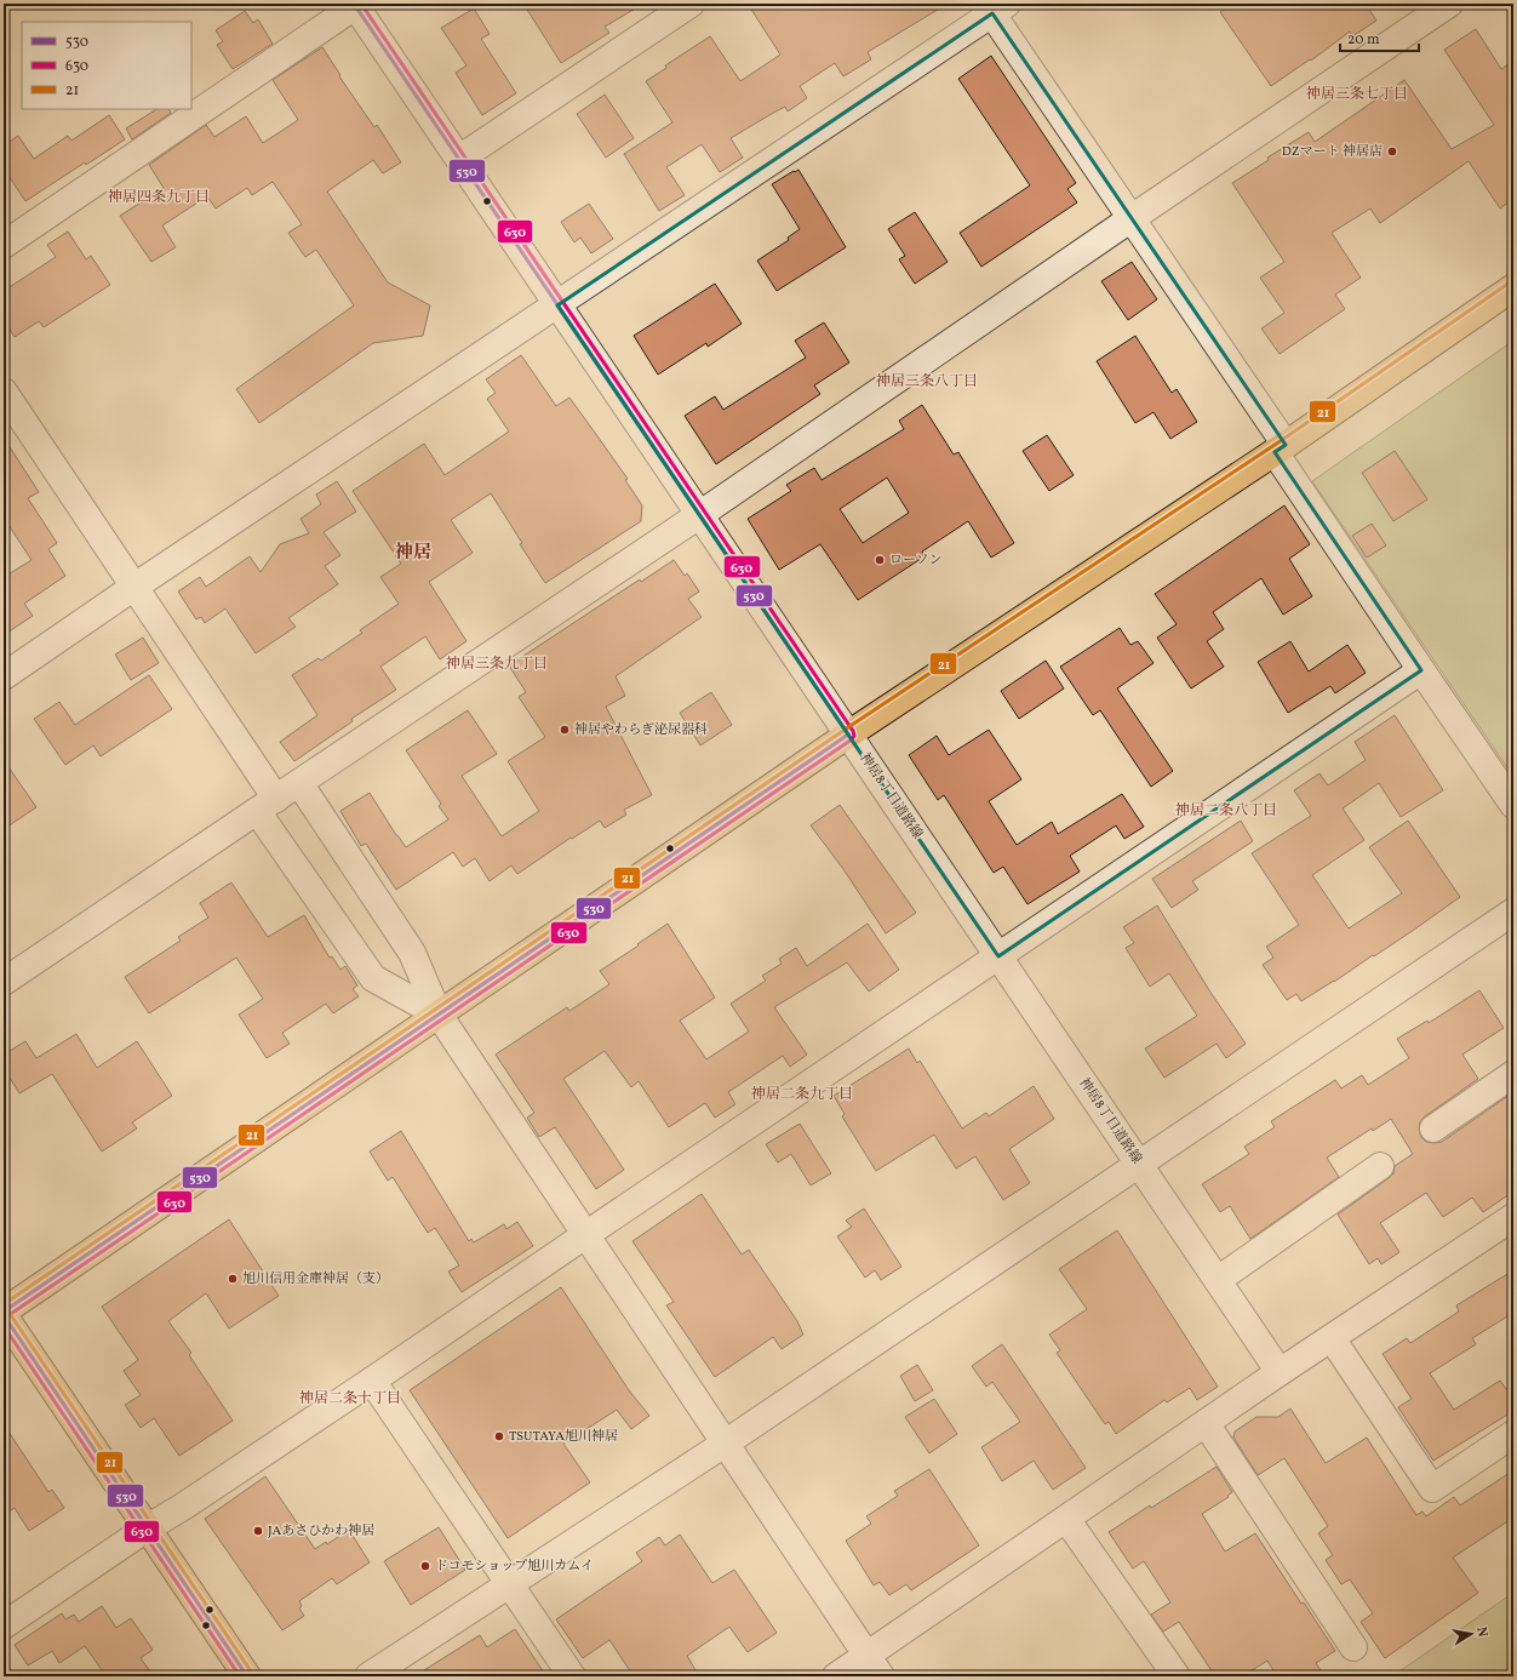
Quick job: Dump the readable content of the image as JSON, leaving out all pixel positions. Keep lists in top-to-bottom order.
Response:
{
  "streets": {
    "street": ["神居8丁目道路線"]
  },
  "districts": [
    "神居三条七丁目",
    "神居四条九丁目",
    "神居三条八丁目",
    "神居",
    "神居三条九丁目",
    "神居二条八丁目",
    "神居二条九丁目",
    "神居二条十丁目"
  ],
  "places": [
    "DZマート 神居店",
    "ローソン",
    "神居やわらぎ泌尿器科",
    "旭川信用金庫神居（支）",
    "TSUTAYA旭川神居",
    "JAあさひかわ神居",
    "ドコモショップ旭川カムイ"
  ],
  "lines": ["transit line 530", "transit line 630", "transit line 21"],
  "legend": ["530", "630", "21"],
  "scale_bar": "20 m",
  "north": "right"
}
